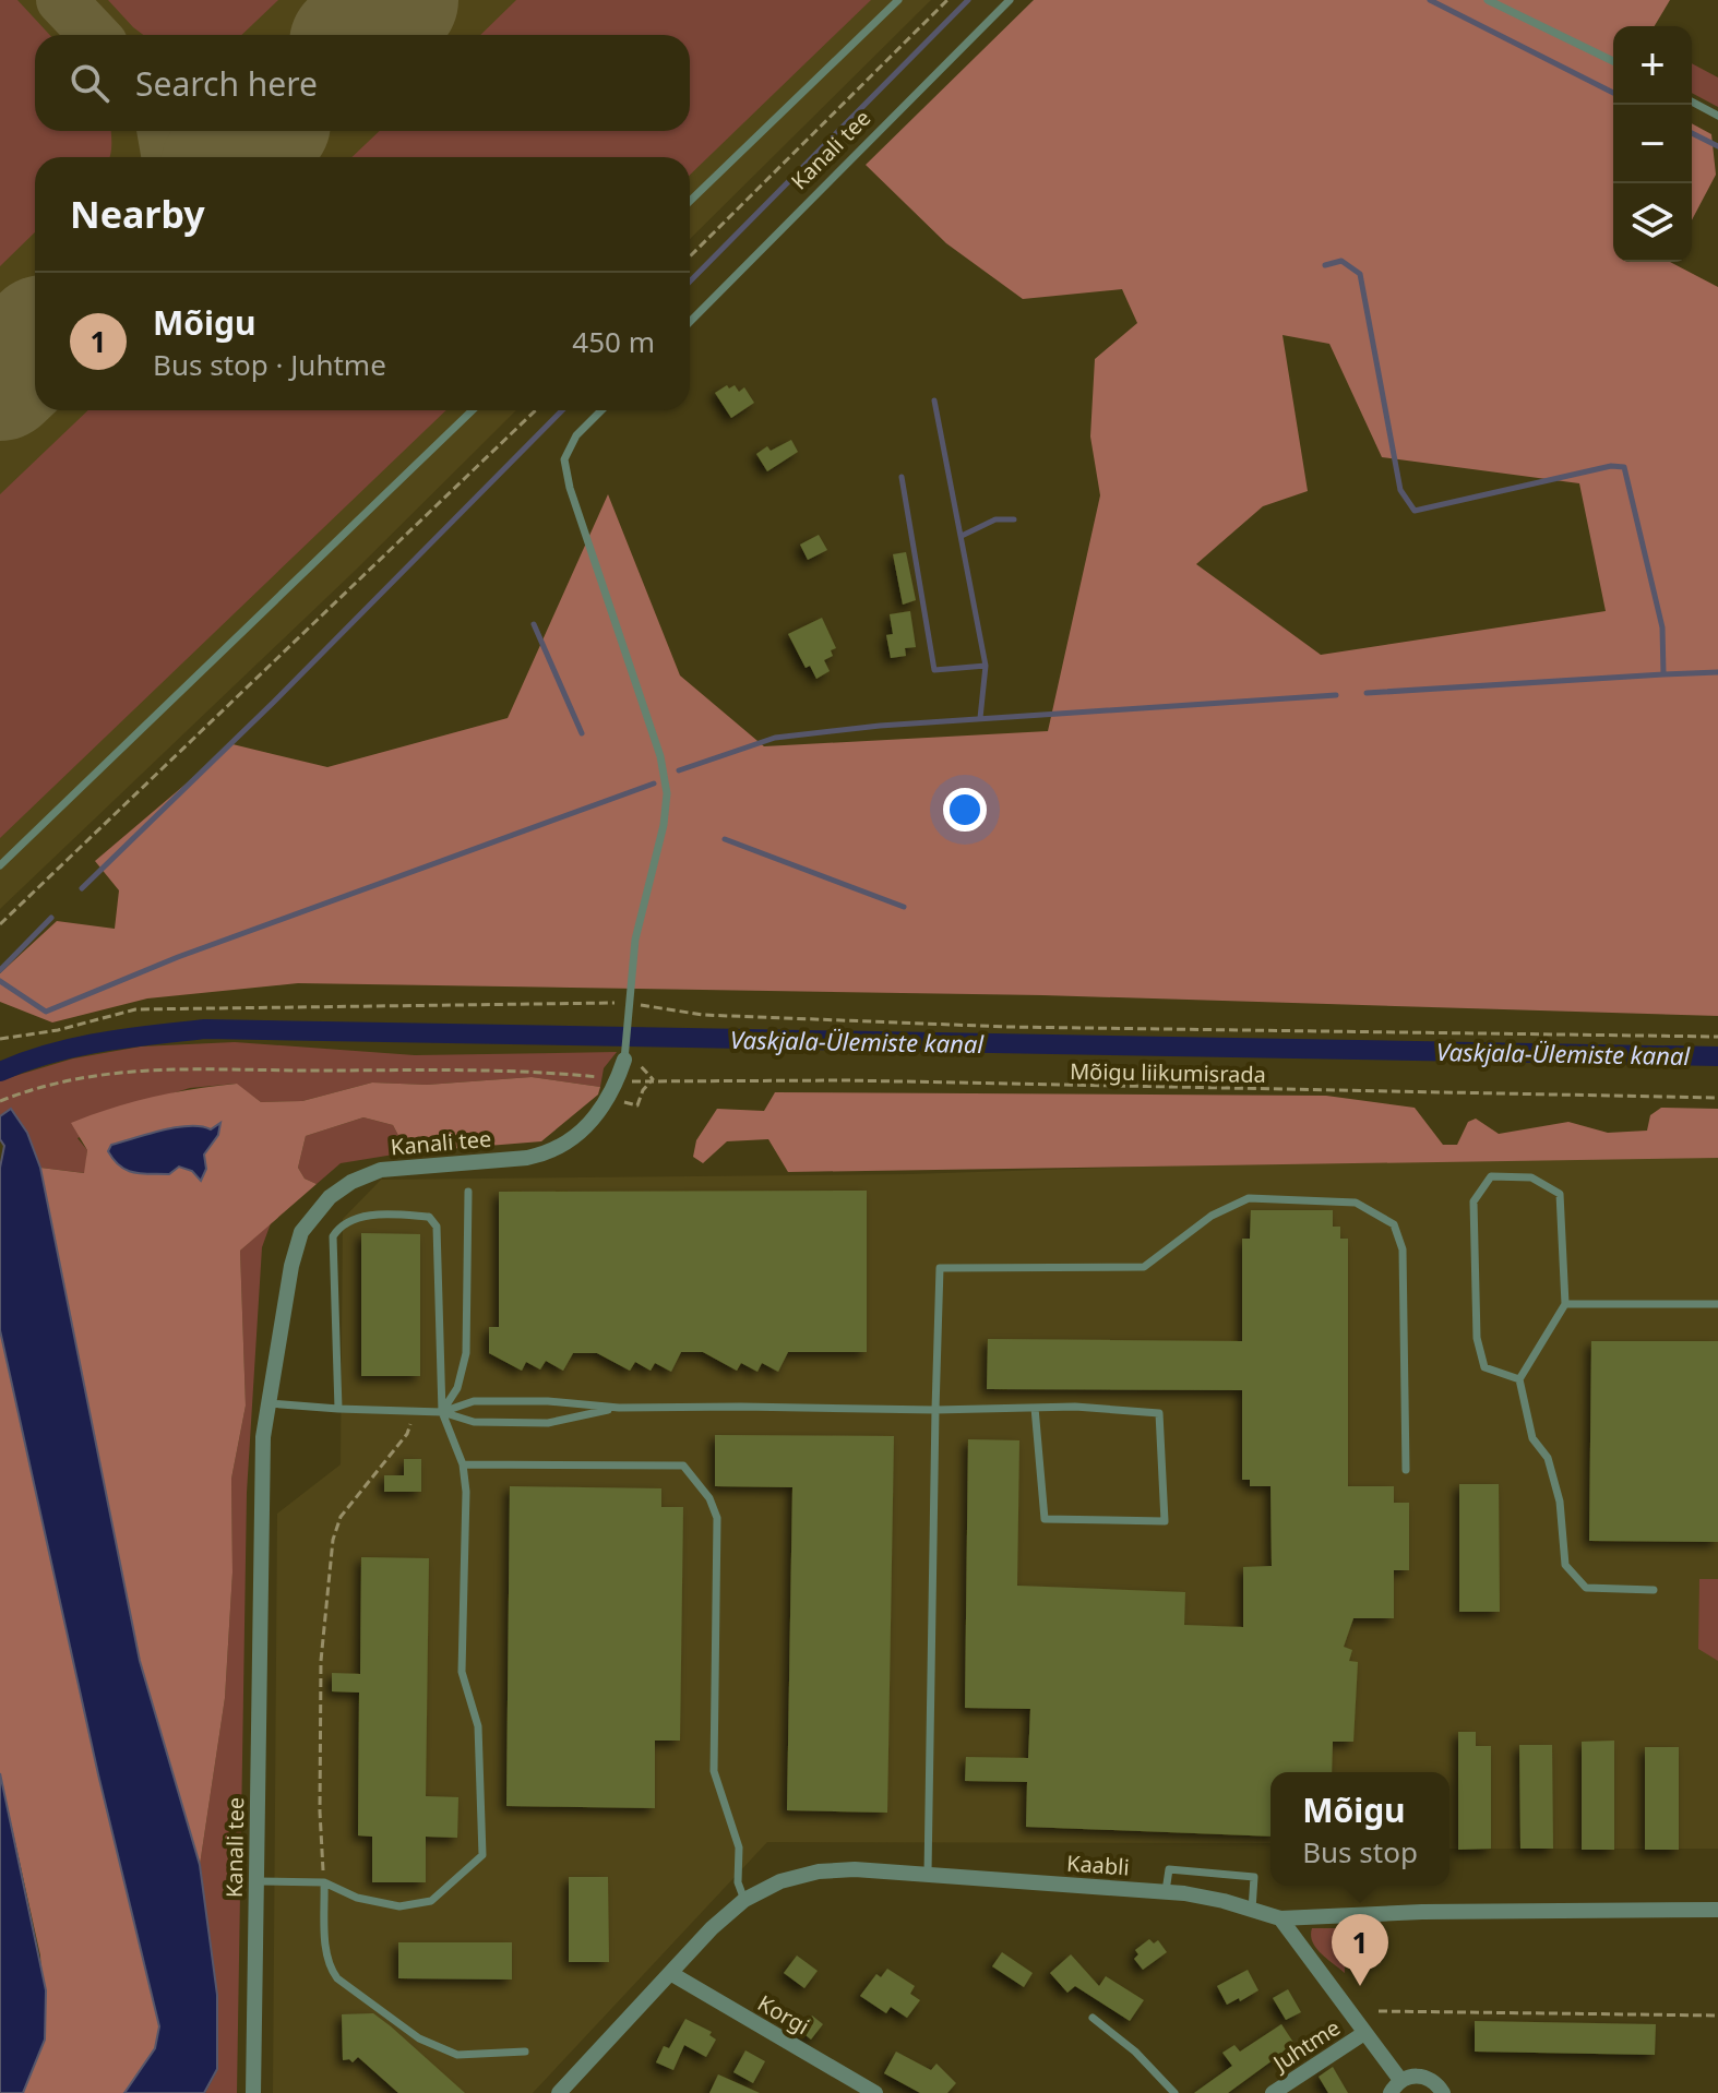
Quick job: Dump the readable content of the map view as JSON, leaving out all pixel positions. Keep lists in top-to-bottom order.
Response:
{
  "streets": {
    "street": [
      "Kanali tee",
      "Kaabli",
      "Korgi",
      "Juhtme"
    ],
    "path": ["Mõigu liikumisrada"]
  },
  "crossings": [
    ["Kanali tee", "Mõigu liikumisrada"],
    ["Kaabli", "Korgi"],
    ["Kaabli", "Juhtme"]
  ],
  "water": ["Vaskjala-Ülemiste kanal"],
  "page": {
    "map_buttons": ["+", "−"],
    "search": "Search here",
    "heading": "Nearby",
    "list": [
      {
        "mark": "1",
        "name": "Mõigu",
        "note": "Bus stop · Juhtme",
        "value": "450 m"
      }
    ],
    "popup": ["Mõigu", "Bus stop"],
    "pins": "1"
  }
}
